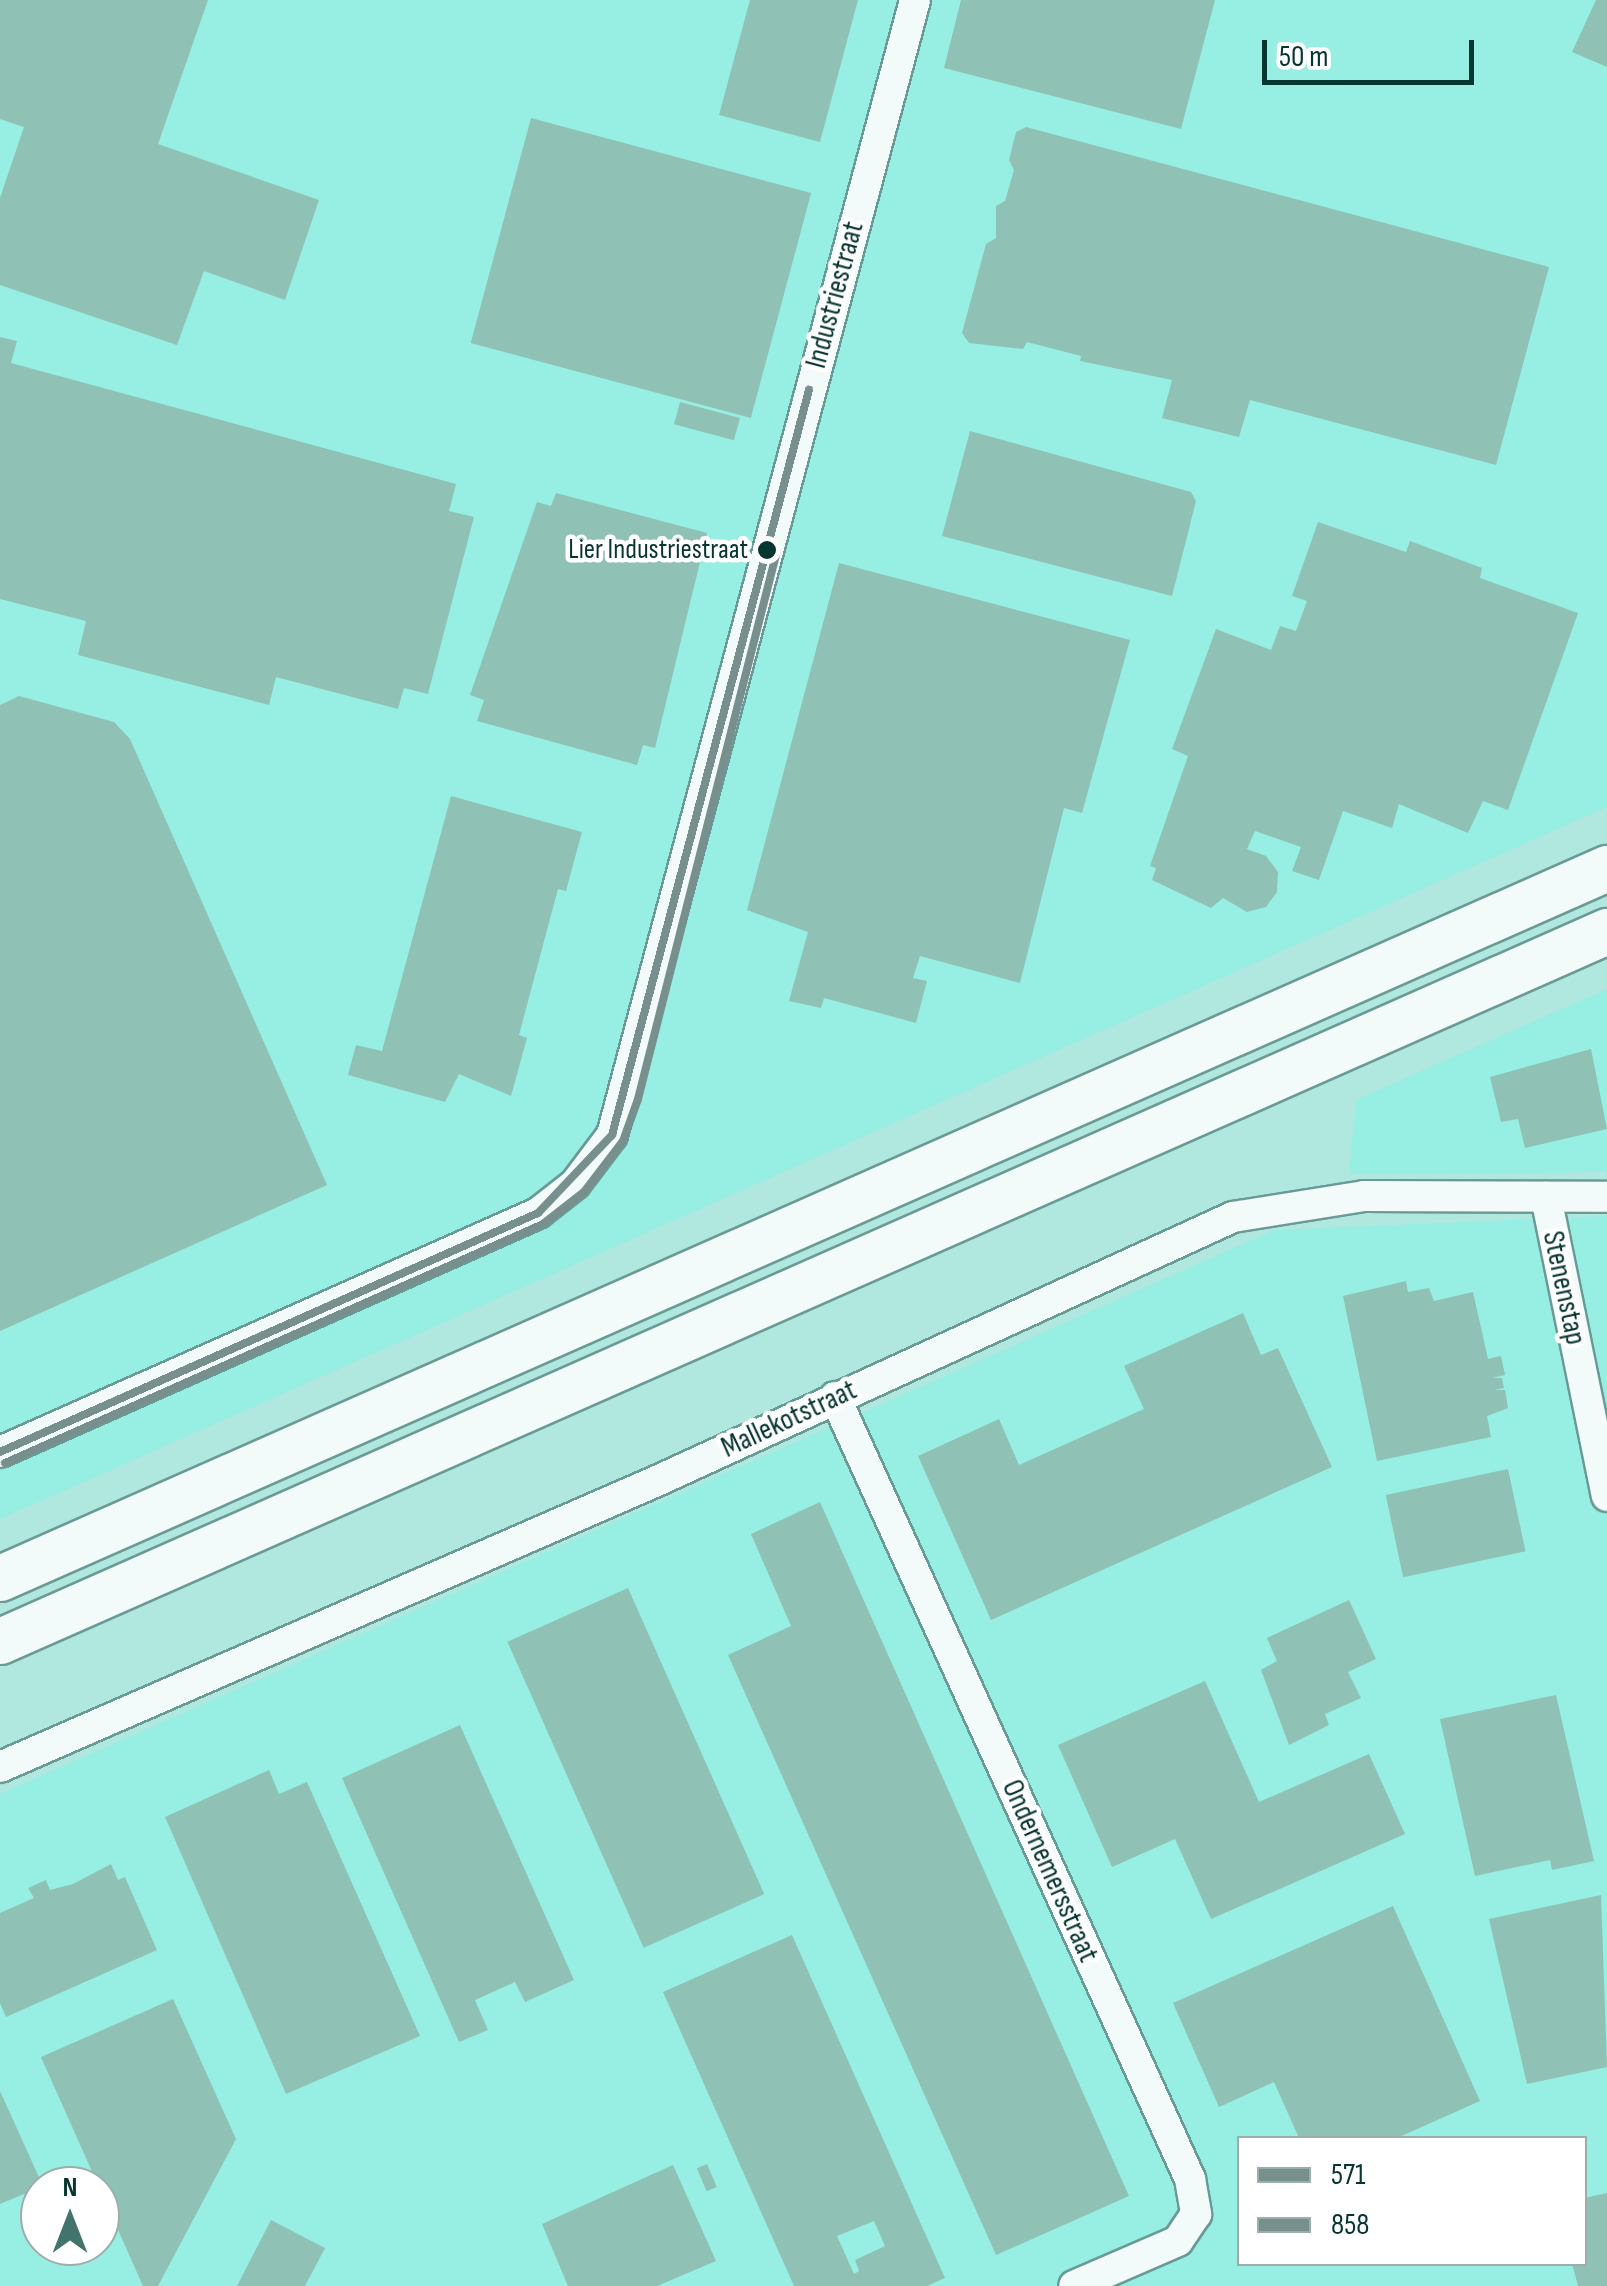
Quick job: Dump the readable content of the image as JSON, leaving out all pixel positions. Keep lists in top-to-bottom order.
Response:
{
  "streets": {
    "street": [
      "Industriestraat",
      "Stenenstap",
      "Mallekotstraat",
      "Ondernemersstraat"
    ]
  },
  "crossings": [
    ["Stenenstap", "Mallekotstraat"],
    ["Mallekotstraat", "Ondernemersstraat"]
  ],
  "places": ["Lier Industriestraat"],
  "lines": ["transit line 571", "transit line 858"],
  "legend": ["571", "858"],
  "scale_bar": "50 m",
  "north": "top"
}
